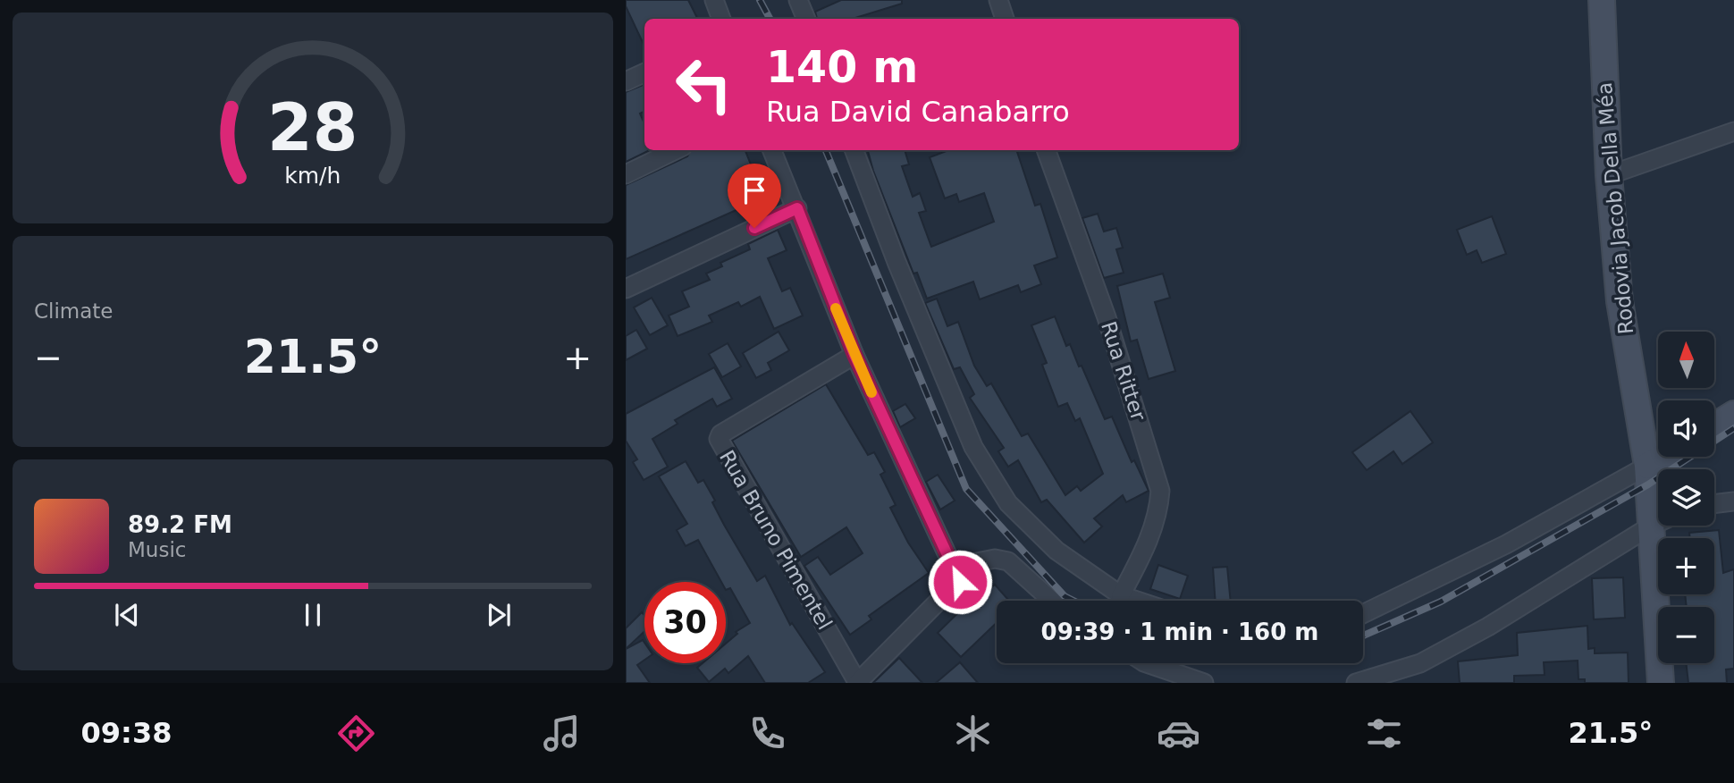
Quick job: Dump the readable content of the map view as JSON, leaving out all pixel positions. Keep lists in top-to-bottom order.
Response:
{
  "streets": {
    "street": ["Rodovia Jacob Della Méa", "Rua Ritter", "Rua Bruno Pimentel"]
  },
  "north": "top",
  "page": {
    "turn": ["140 m", "Rua David Canabarro"],
    "tile": "Climate",
    "heat": ["−", "21.5°", "+"],
    "map_buttons": ["+", "−"],
    "song": ["89.2 FM", "Music"],
    "limit": "30",
    "trip": "09:39 · 1 min · 160 m",
    "tabs": ["09:38", "21.5°"],
    "gauge": ["28", "km/h"]
  }
}
